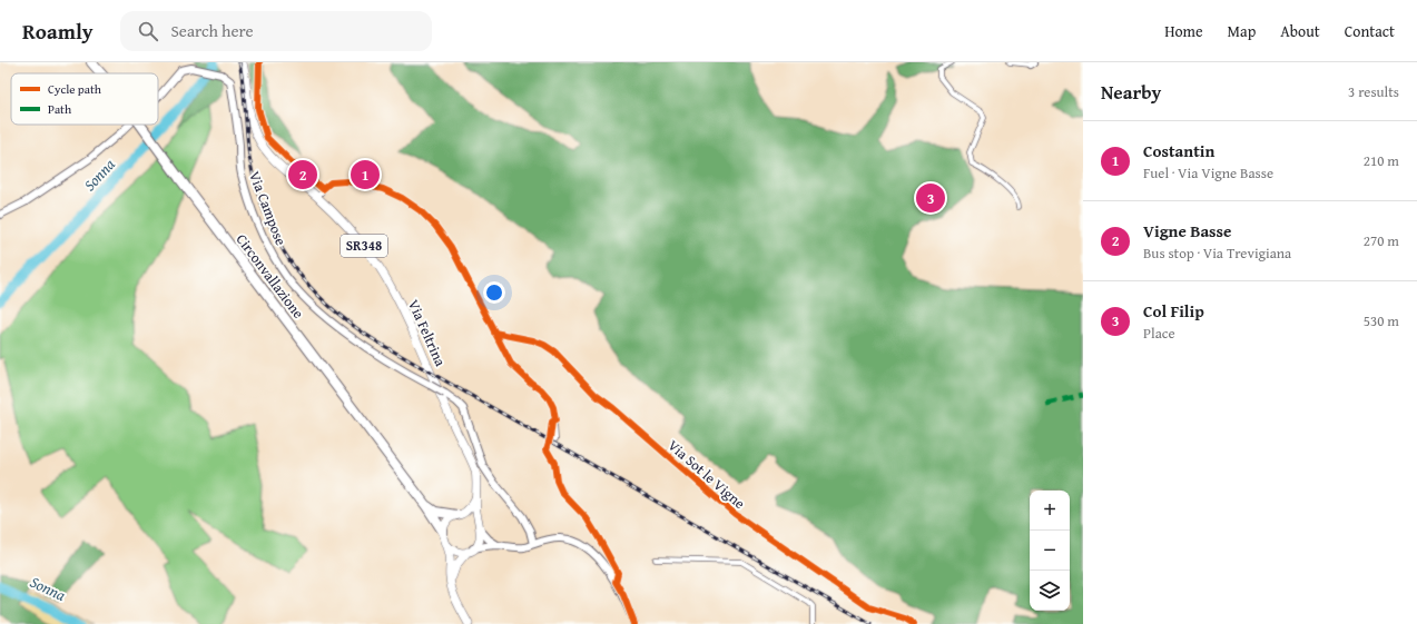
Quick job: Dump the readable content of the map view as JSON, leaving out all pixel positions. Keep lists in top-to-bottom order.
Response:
{
  "streets": {
    "highway": ["Circonvallazione"],
    "main road": ["SR348", "Via Feltrina"],
    "street": ["Via Campose", "Via Sot le Vigne"]
  },
  "crossings": [
    ["SR348", "Via Feltrina"],
    ["Circonvallazione", "Via Feltrina"]
  ],
  "water": ["Sonna"],
  "legend": ["Cycle path", "Path"],
  "page": {
    "header": "Roamly",
    "search": "Search here",
    "nav": [
      "Home",
      "Map",
      "About",
      "Contact"
    ],
    "heading": ["Nearby", "3 results"],
    "list": [
      {
        "mark": "1",
        "name": "Costantin",
        "note": "Fuel · Via Vigne Basse",
        "value": "210 m"
      },
      {
        "mark": "2",
        "name": "Vigne Basse",
        "note": "Bus stop · Via Trevigiana",
        "value": "270 m"
      },
      {
        "mark": "3",
        "name": "Col Filip",
        "note": "Place",
        "value": "530 m"
      }
    ],
    "pins": ["1", "2", "3"],
    "map_buttons": ["+", "−"]
  }
}
